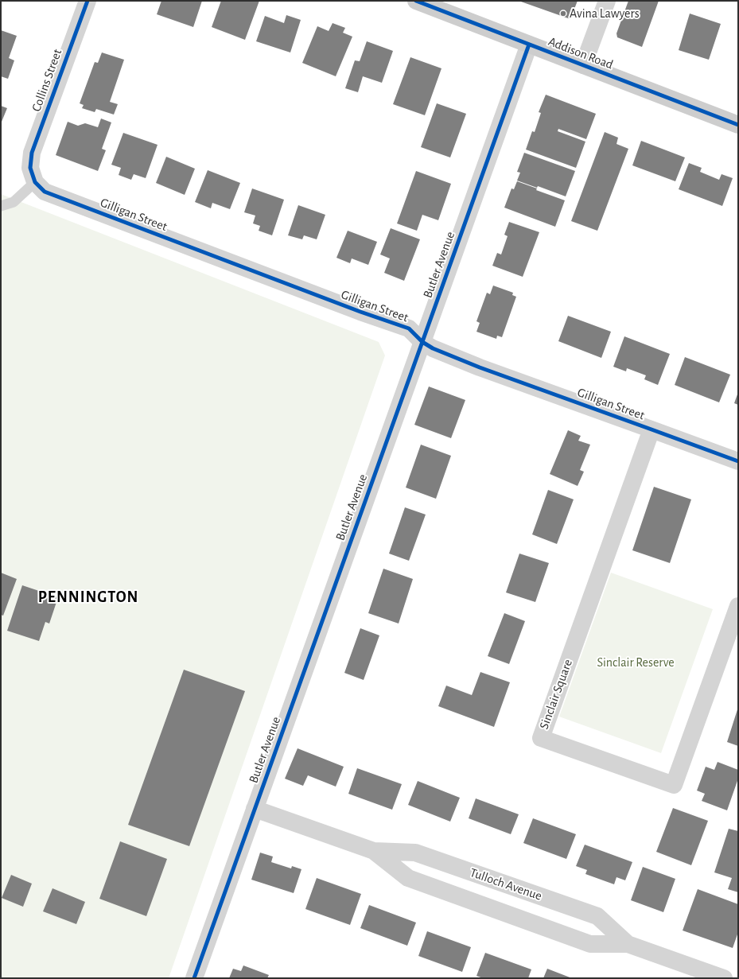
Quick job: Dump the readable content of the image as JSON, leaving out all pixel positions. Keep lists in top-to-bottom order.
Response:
{
  "streets": {
    "main road": ["Addison Road"],
    "street": [
      "Collins Street",
      "Gilligan Street",
      "Butler Avenue",
      "Sinclair Square",
      "Tulloch Avenue"
    ]
  },
  "crossings": [
    ["Addison Road", "Butler Avenue"],
    ["Collins Street", "Gilligan Street"],
    ["Gilligan Street", "Butler Avenue"],
    ["Gilligan Street", "Sinclair Square"],
    ["Butler Avenue", "Tulloch Avenue"]
  ],
  "districts": ["PENNINGTON"],
  "parks": ["Sinclair Reserve"],
  "places": ["Avina Lawyers"]
}
